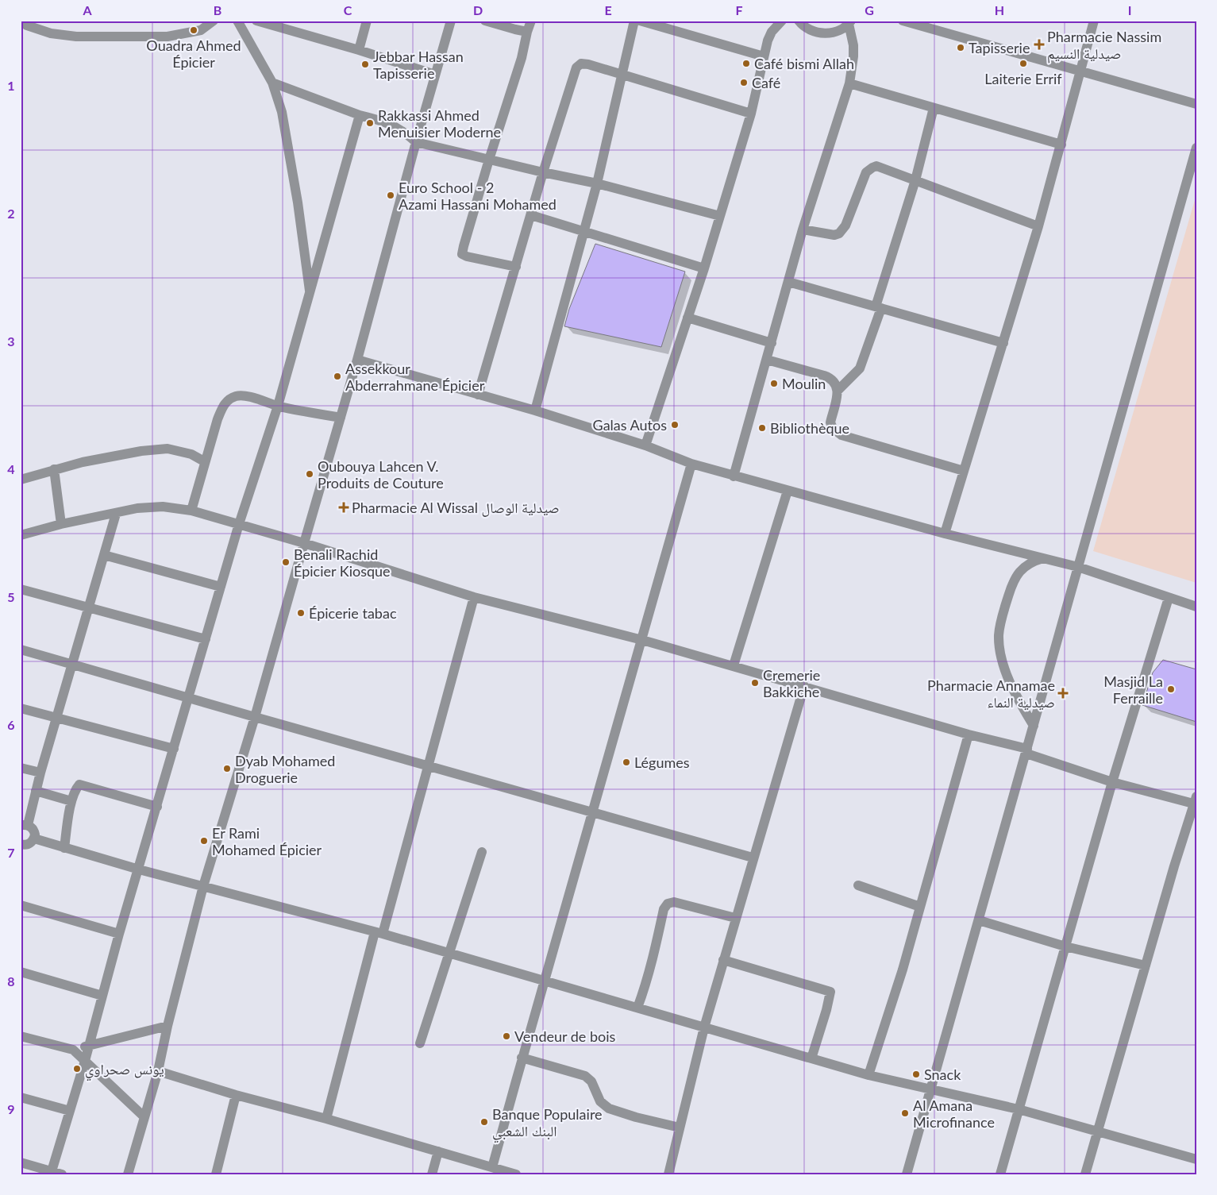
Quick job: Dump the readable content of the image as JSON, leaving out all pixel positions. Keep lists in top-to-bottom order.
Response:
{
  "places": {
    "other": [
      "Ouadra Ahmed Épicier",
      "Tapisserie",
      "Café bismi Allah",
      "Laiterie Errif",
      "Jebbar Hassan Tapisserie",
      "Café",
      "Rakkassi Ahmed Menuisier Moderne",
      "Euro School - 2 Azami Hassani Mohamed",
      "Assekkour Abderrahmane Épicier",
      "Moulin",
      "Galas Autos",
      "Bibliothèque",
      "Oubouya Lahcen V. Produits de Couture",
      "Benali Rachid Épicier Kiosque",
      "Épicerie tabac",
      "Cremerie Bakkiche",
      "Masjid La Ferraille",
      "Légumes",
      "Dyab Mohamed Droguerie",
      "Er Rami Mohamed Épicier",
      "Vendeur de bois",
      "يونس صحراوي",
      "Snack",
      "Al Amana Microfinance",
      "Banque Populaire البنك الشعبي"
    ],
    "health": ["Pharmacie Nassim صيدلية النسيم", "Pharmacie Al Wissal صيدلية الوصال", "Pharmacie Annamae صيدلية النماء"]
  },
  "grid": {
    "columns": [
      "A",
      "B",
      "C",
      "D",
      "E",
      "F",
      "G",
      "H",
      "I"
    ],
    "rows": [
      "1",
      "2",
      "3",
      "4",
      "5",
      "6",
      "7",
      "8",
      "9"
    ]
  }
}
